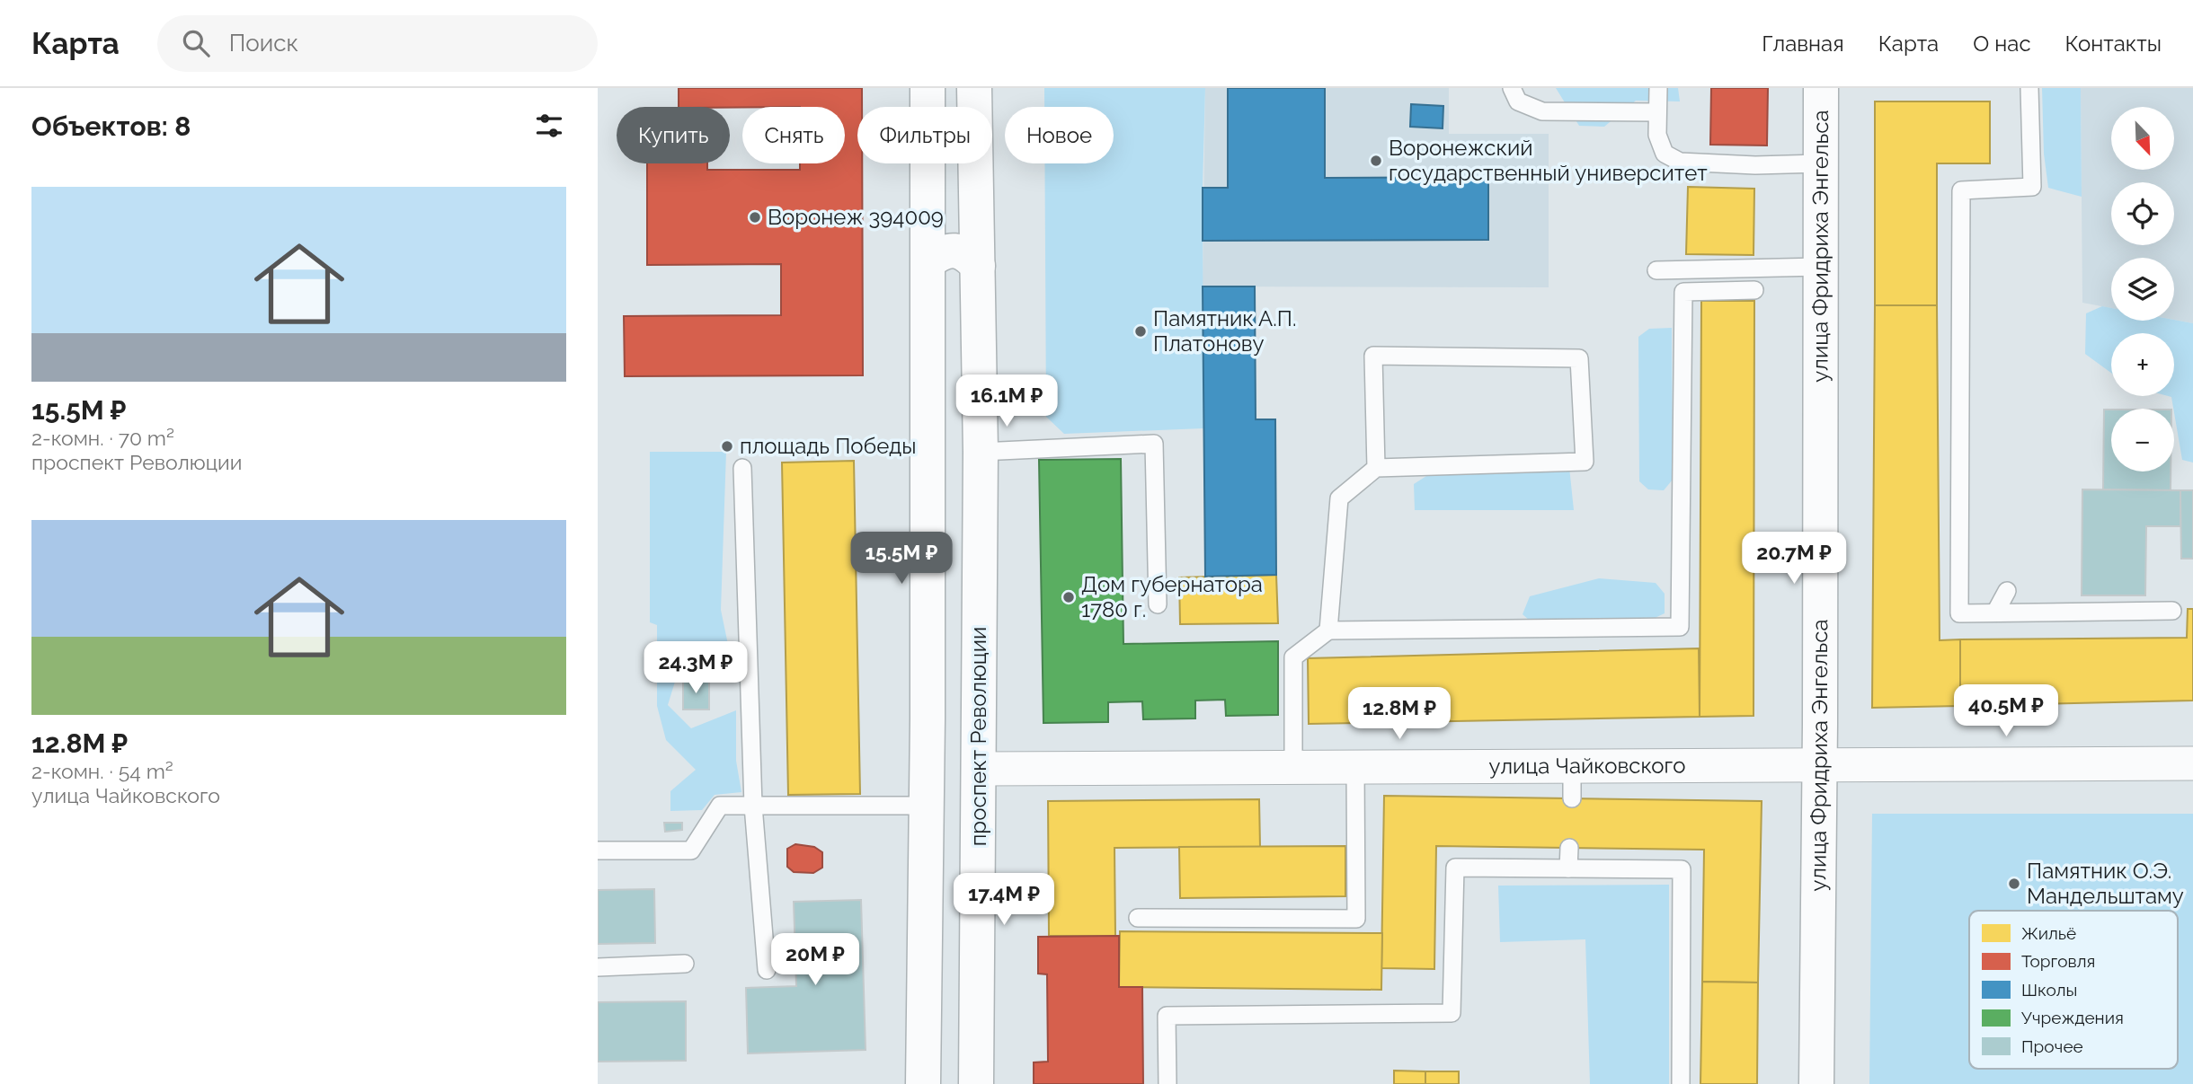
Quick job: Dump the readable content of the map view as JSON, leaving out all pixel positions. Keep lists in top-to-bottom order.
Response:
{
  "streets": {
    "main road": ["улица Фридриха Энгельса", "проспект Революции"],
    "street": ["улица Чайковского"]
  },
  "crossings": [
    ["улица Фридриха Энгельса", "улица Чайковского"],
    ["проспект Революции", "улица Чайковского"]
  ],
  "places": [
    "Воронежский государственный университет",
    "Воронеж 394009",
    "Памятник А.П. Платонову",
    "площадь Победы",
    "Дом губернатора 1780 г.",
    "Памятник О.Э. Мандельштаму"
  ],
  "legend": [
    "Жильё",
    "Торговля",
    "Школы",
    "Учреждения",
    "Прочее"
  ],
  "north": "bottom right",
  "page": {
    "header": "Карта",
    "search": "Поиск",
    "nav": [
      "Главная",
      "Карта",
      "О нас",
      "Контакты"
    ],
    "heading": "Объектов: 8",
    "map_buttons": ["+", "−"],
    "chip": [
      "Купить",
      "Снять",
      "Фильтры",
      "Новое"
    ],
    "list": [
      {
        "name": "15.5M ₽",
        "note": "2-комн. · 70 m² · проспект Революции"
      },
      {
        "name": "12.8M ₽",
        "note": "2-комн. · 54 m² · улица Чайковского"
      }
    ],
    "price": [
      "16.1M ₽",
      "15.5M ₽",
      "20.7M ₽",
      "24.3M ₽",
      "40.5M ₽",
      "12.8M ₽",
      "17.4M ₽",
      "20M ₽"
    ]
  }
}
